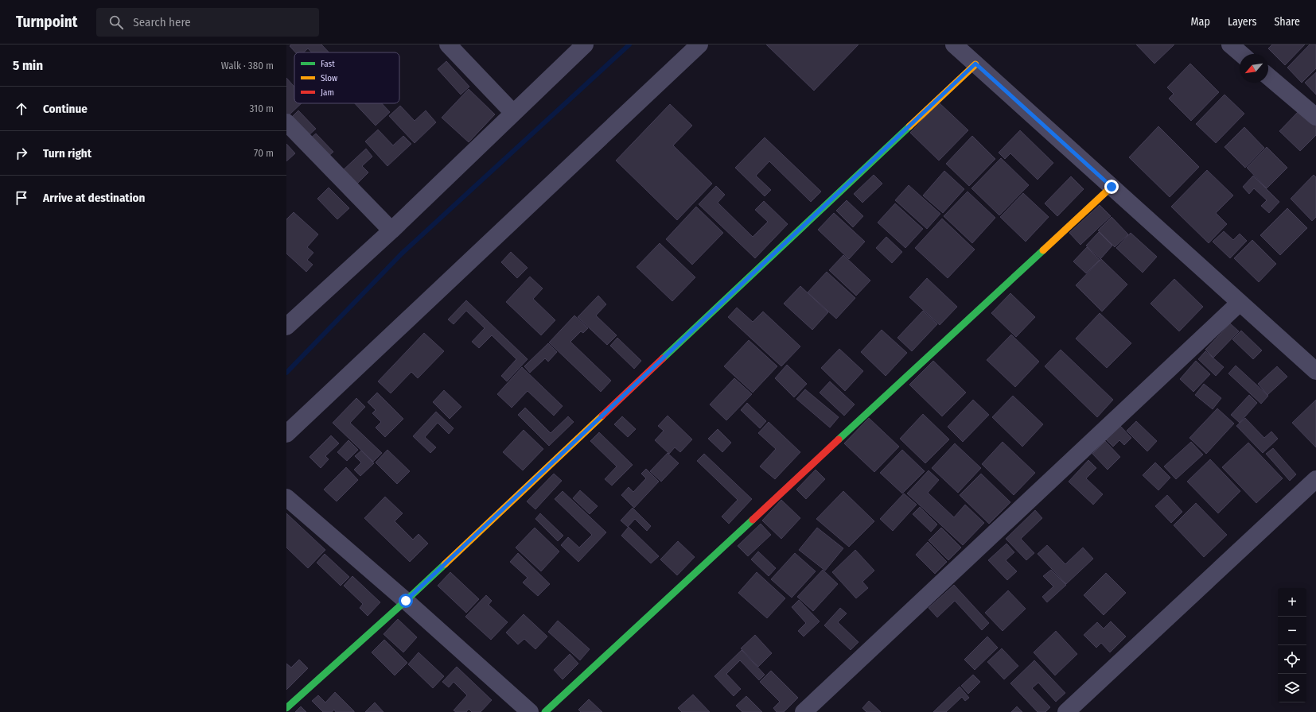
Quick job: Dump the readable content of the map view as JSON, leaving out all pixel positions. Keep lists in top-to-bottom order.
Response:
{
  "legend": ["Fast", "Slow", "Jam"],
  "north": "bottom left",
  "page": {
    "header": "Turnpoint",
    "search": "Search here",
    "nav": ["Map", "Layers", "Share"],
    "heading": ["5 min", "Walk · 380 m"],
    "list": [
      ["Continue", "310 m"],
      ["Turn right", "70 m"],
      "Arrive at destination"
    ],
    "map_buttons": ["+", "−"]
  }
}
